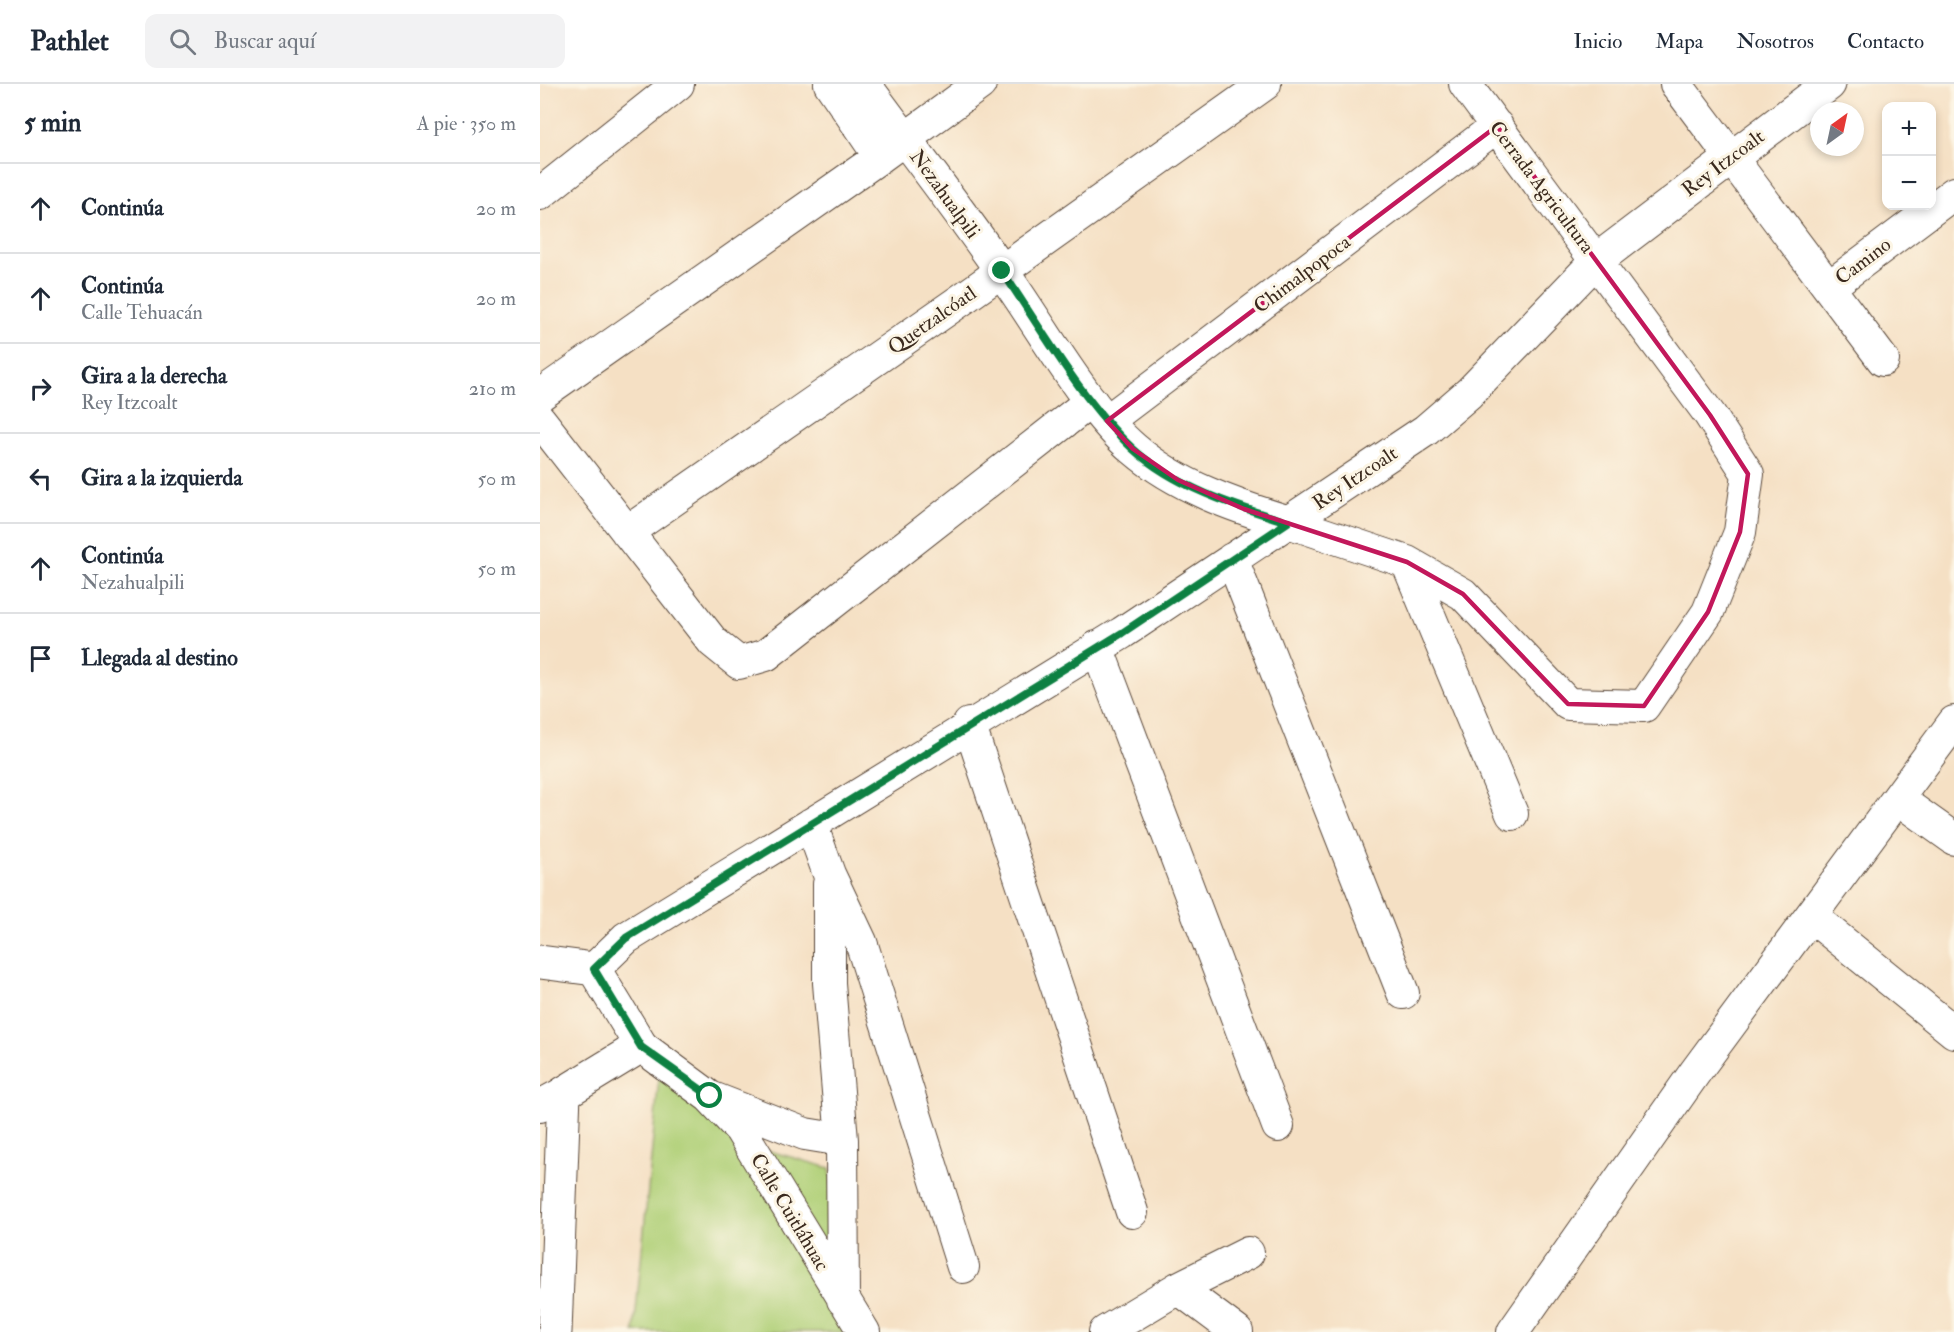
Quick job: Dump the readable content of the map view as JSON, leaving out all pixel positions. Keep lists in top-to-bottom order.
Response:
{
  "streets": {
    "street": [
      "Rey Itzcoalt",
      "Cerrada Agricultura",
      "Nezahualpili",
      "Camino",
      "Chimalpopoca",
      "Quetzalcóatl",
      "Calle Cuitláhuac"
    ]
  },
  "crossings": [
    ["Rey Itzcoalt", "Cerrada Agricultura"],
    ["Rey Itzcoalt", "Nezahualpili"],
    ["Cerrada Agricultura", "Chimalpopoca"],
    ["Nezahualpili", "Chimalpopoca"],
    ["Nezahualpili", "Quetzalcóatl"],
    ["Chimalpopoca", "Quetzalcóatl"]
  ],
  "north": "top right",
  "page": {
    "header": "Pathlet",
    "search": "Buscar aquí",
    "nav": [
      "Inicio",
      "Mapa",
      "Nosotros",
      "Contacto"
    ],
    "heading": ["5 min", "A pie · 350 m"],
    "map_buttons": ["+", "−"],
    "list": [
      ["Continúa", "20 m"],
      ["Continúa", "Calle Tehuacán", "20 m"],
      ["Gira a la derecha", "Rey Itzcoalt", "210 m"],
      ["Gira a la izquierda", "50 m"],
      ["Continúa", "Nezahualpili", "50 m"],
      "Llegada al destino"
    ]
  }
}
